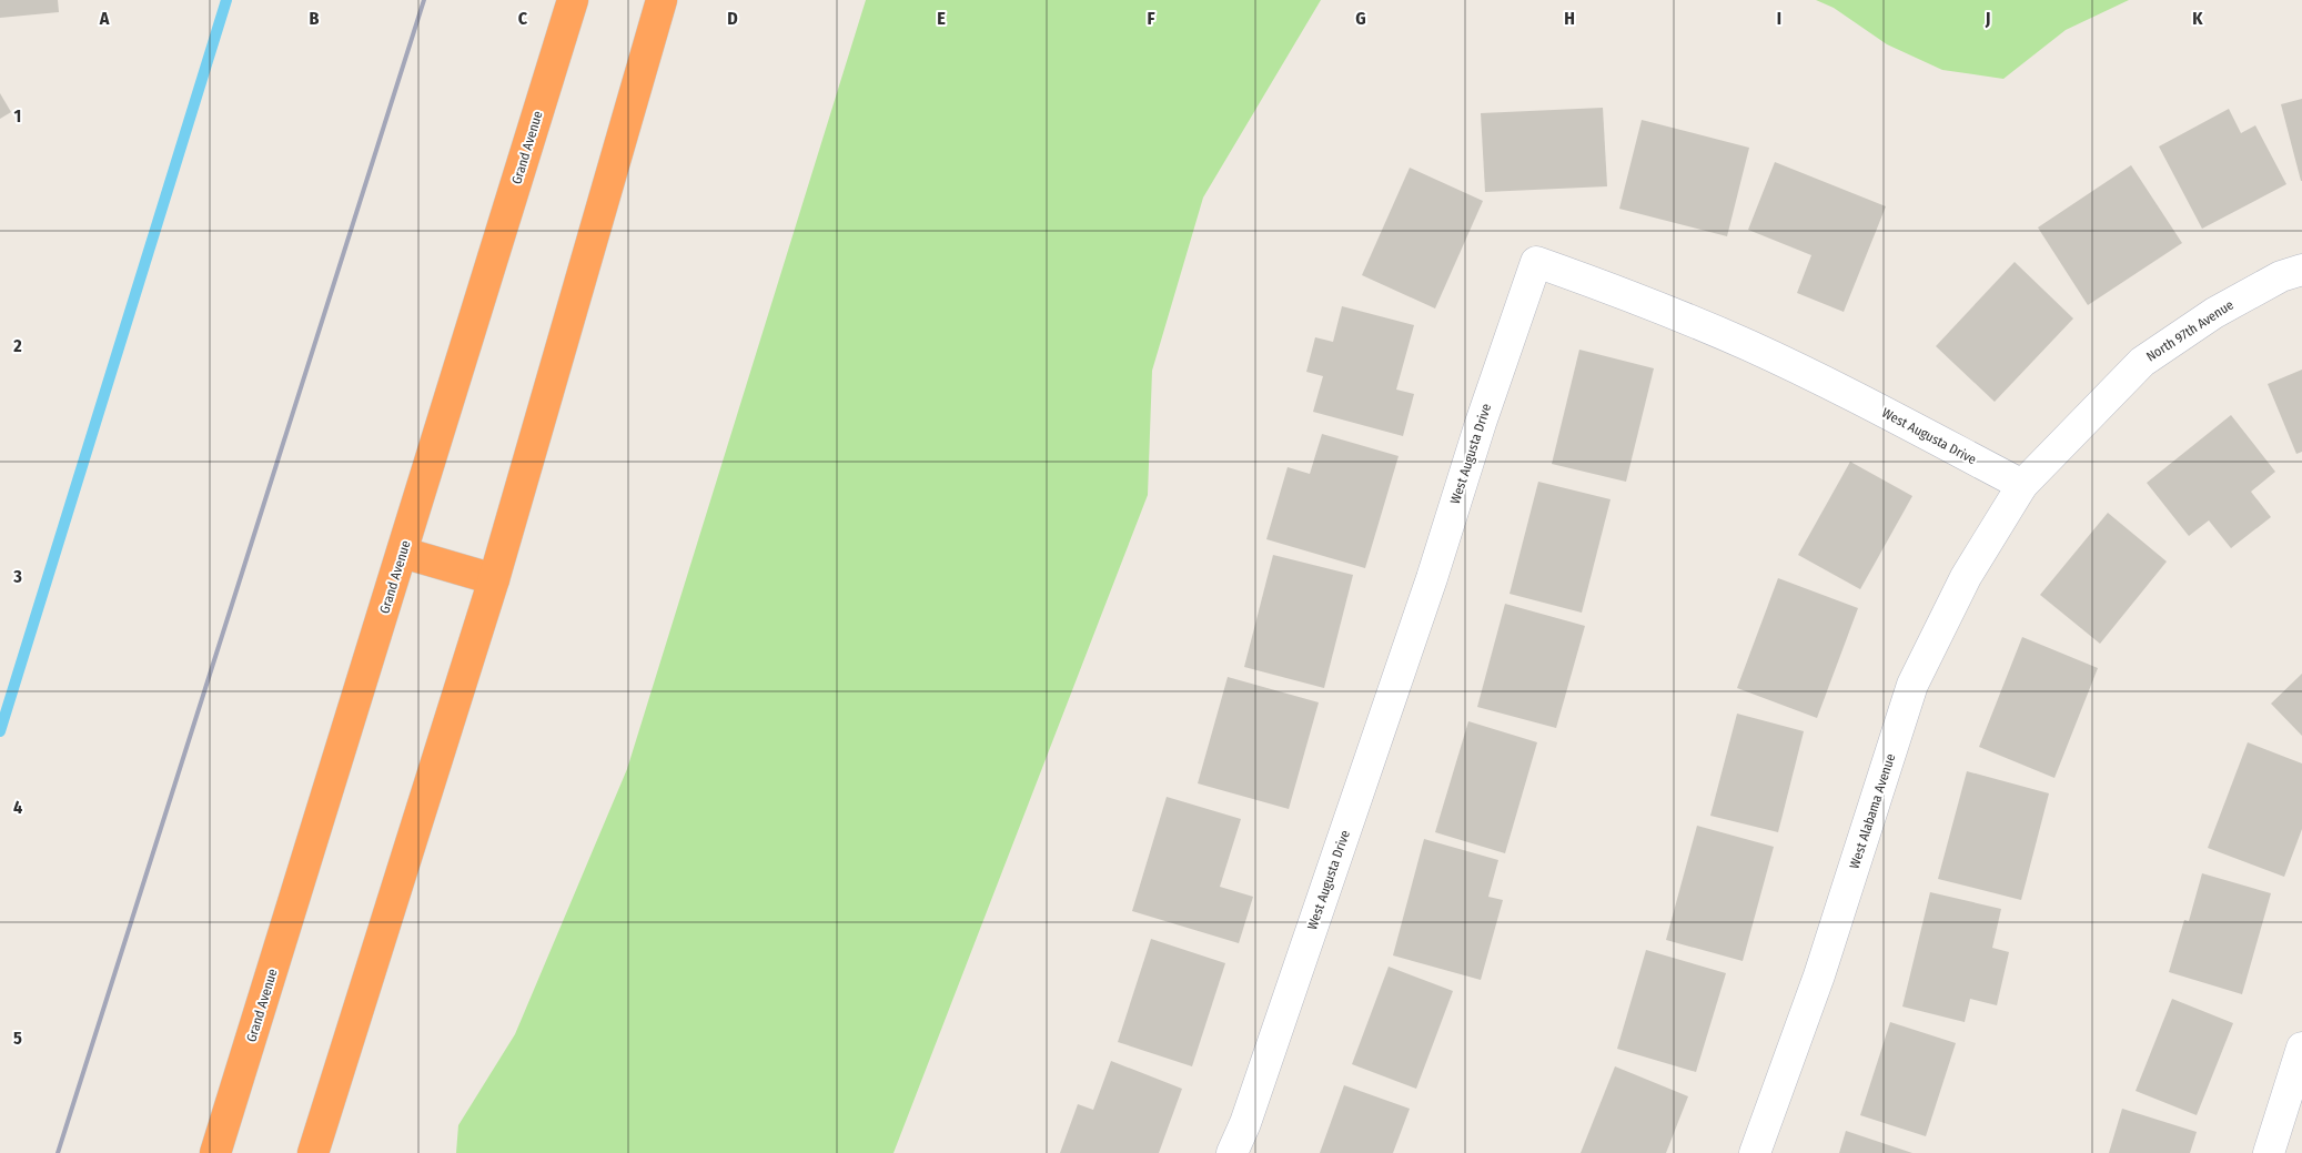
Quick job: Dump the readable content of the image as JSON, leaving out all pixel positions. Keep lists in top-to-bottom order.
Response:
{
  "streets": {
    "highway": ["Grand Avenue"],
    "street": ["North 97th Avenue", "West Augusta Drive", "West Alabama Avenue"]
  },
  "crossings": [
    ["North 97th Avenue", "West Augusta Drive"],
    ["North 97th Avenue", "West Alabama Avenue"],
    ["West Augusta Drive", "West Alabama Avenue"]
  ],
  "grid": {
    "columns": [
      "A",
      "B",
      "C",
      "D",
      "E",
      "F",
      "G",
      "H",
      "I",
      "J",
      "K"
    ],
    "rows": [
      "1",
      "2",
      "3",
      "4",
      "5"
    ]
  }
}
